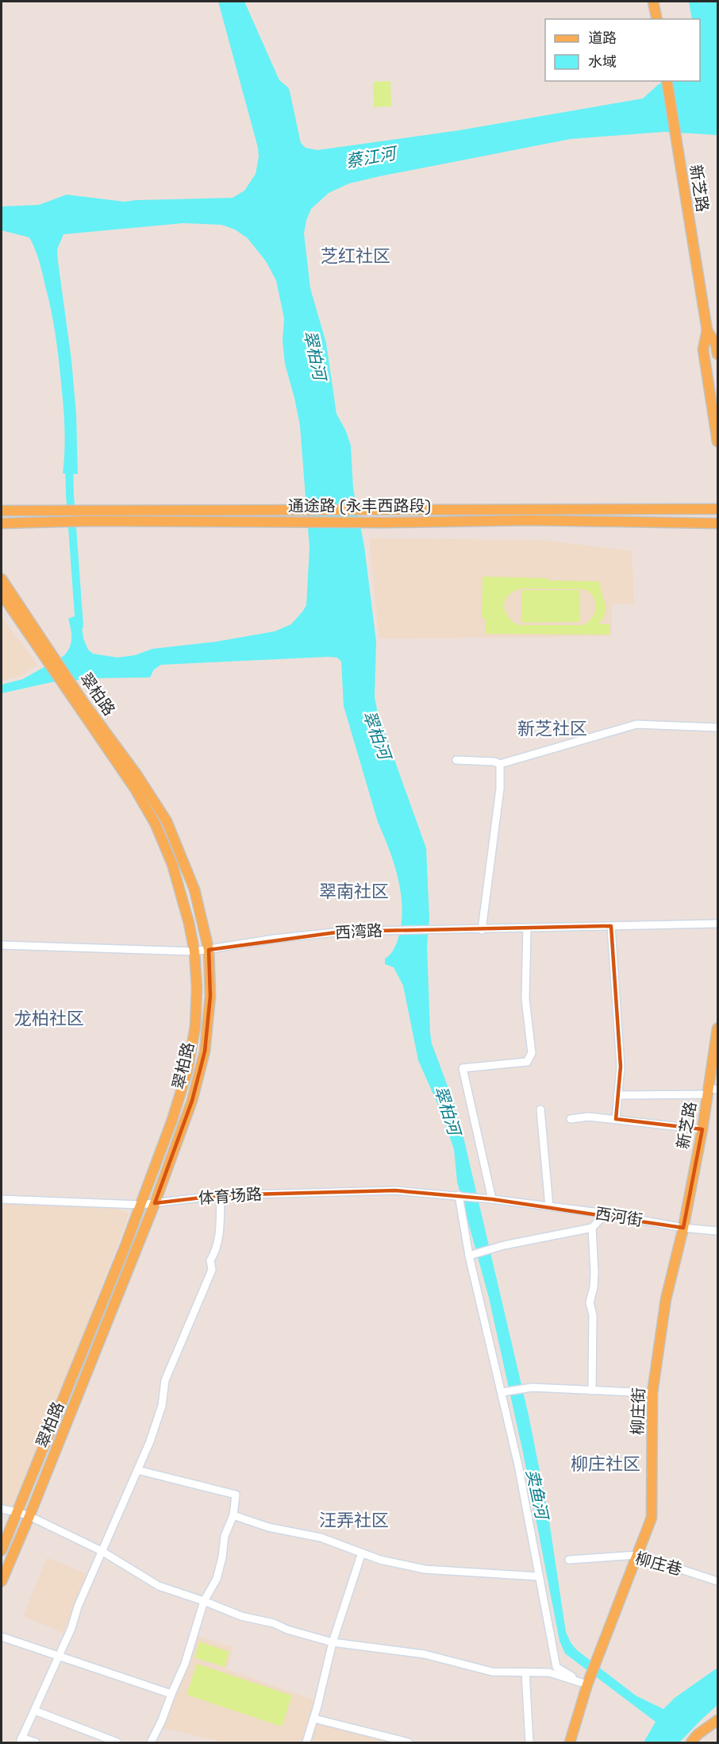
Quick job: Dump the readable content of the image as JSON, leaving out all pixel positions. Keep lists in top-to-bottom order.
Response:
{
  "streets": {
    "main road": [
      "新芝路",
      "通途路 (永丰西路段)",
      "翠柏路",
      "柳庄街"
    ],
    "street": [
      "西湾路",
      "体育场路",
      "西河街",
      "柳庄巷"
    ]
  },
  "crossings": [
    ["新芝路", "西河街"],
    ["新芝路", "柳庄街"],
    ["翠柏路", "西湾路"],
    ["翠柏路", "体育场路"],
    ["体育场路", "西河街"],
    ["西河街", "柳庄街"],
    ["柳庄街", "柳庄巷"]
  ],
  "districts": [
    "芝红社区",
    "新芝社区",
    "翠南社区",
    "龙柏社区",
    "柳庄社区",
    "汪弄社区"
  ],
  "water": ["蔡江河", "翠柏河", "卖鱼河"],
  "legend": ["道路", "水域"]
}
